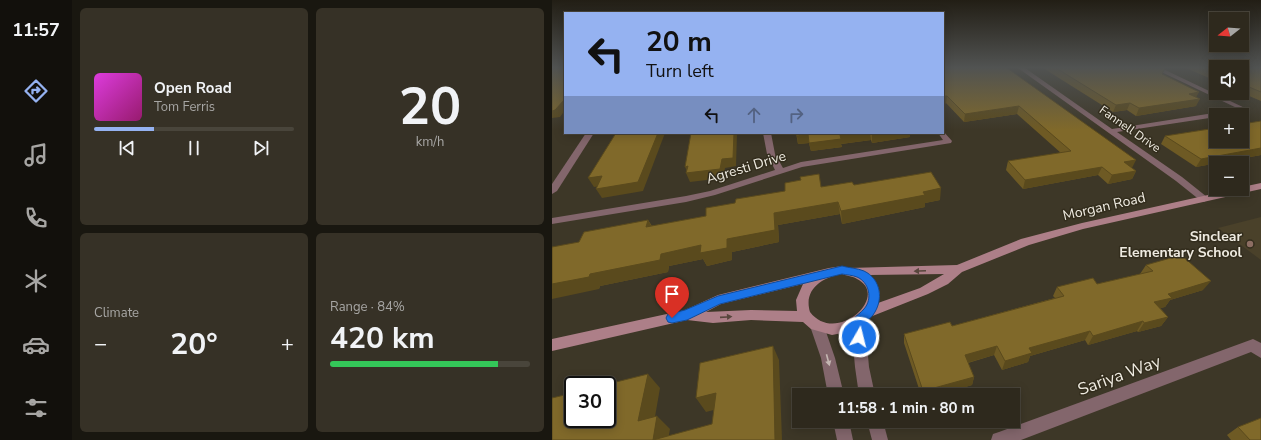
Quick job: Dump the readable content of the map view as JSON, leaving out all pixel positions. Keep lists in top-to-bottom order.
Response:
{
  "streets": {
    "street": [
      "Fannell Drive",
      "Agresti Drive",
      "Morgan Road",
      "Sariya Way"
    ]
  },
  "crossings": [
    ["Fannell Drive", "Morgan Road"]
  ],
  "places": ["Sinclear Elementary School"],
  "north": "left",
  "page": {
    "tabs": "11:57",
    "tile": [
      ["20", "km/h"],
      "Climate",
      ["Range · 84%", "420 km"]
    ],
    "map_buttons": ["+", "−"],
    "turn": ["20 m", "Turn left"],
    "song": ["Open Road", "Tom Ferris"],
    "heat": ["−", "20°", "+"],
    "limit": "30",
    "trip": "11:58 · 1 min · 80 m"
  }
}
